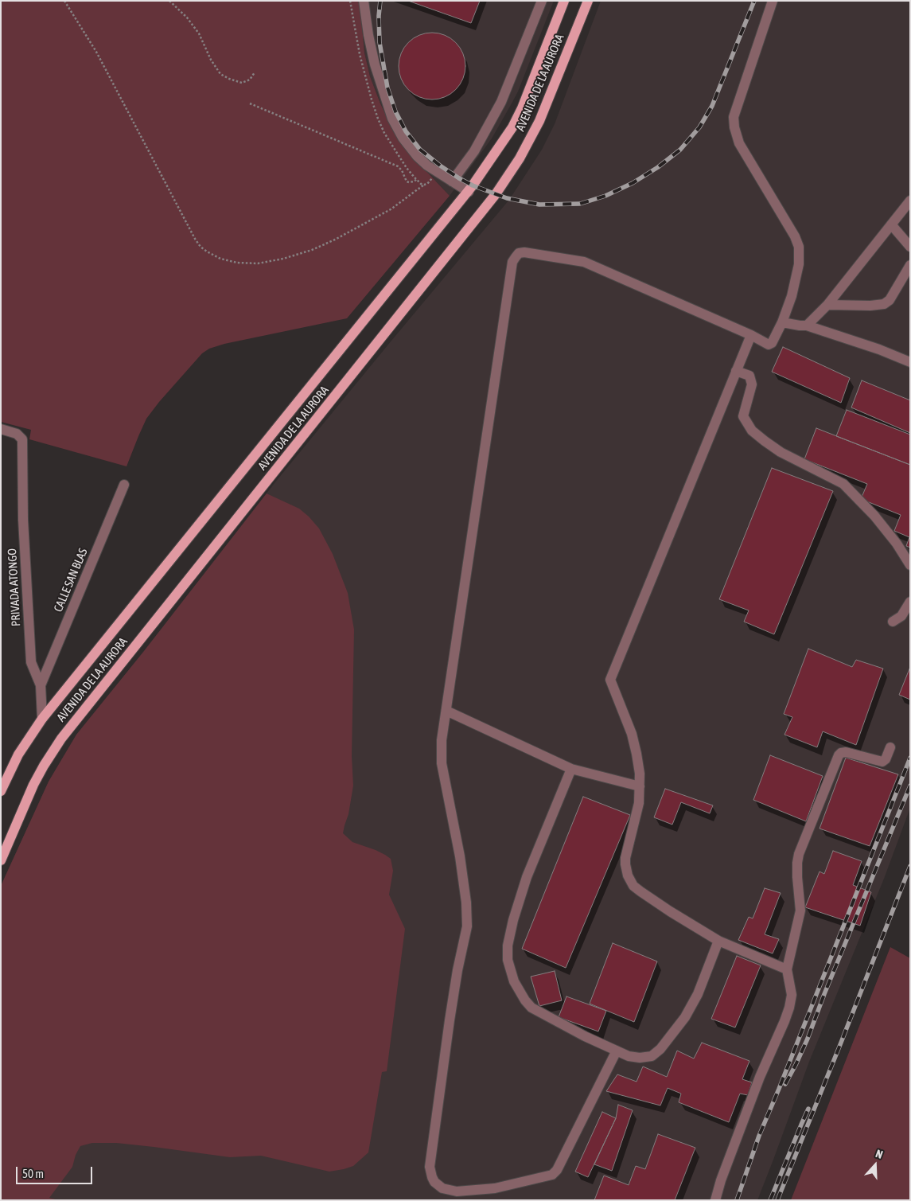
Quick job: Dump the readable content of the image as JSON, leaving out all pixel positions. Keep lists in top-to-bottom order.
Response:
{
  "streets": {
    "main road": ["AVENIDA DE LA AURORA"],
    "street": ["CALLE SAN BLAS", "PRIVADA ATONGO"]
  },
  "crossings": [
    ["AVENIDA DE LA AURORA", "PRIVADA ATONGO"],
    ["CALLE SAN BLAS", "PRIVADA ATONGO"]
  ],
  "scale_bar": "50 m",
  "north": "top"
}
